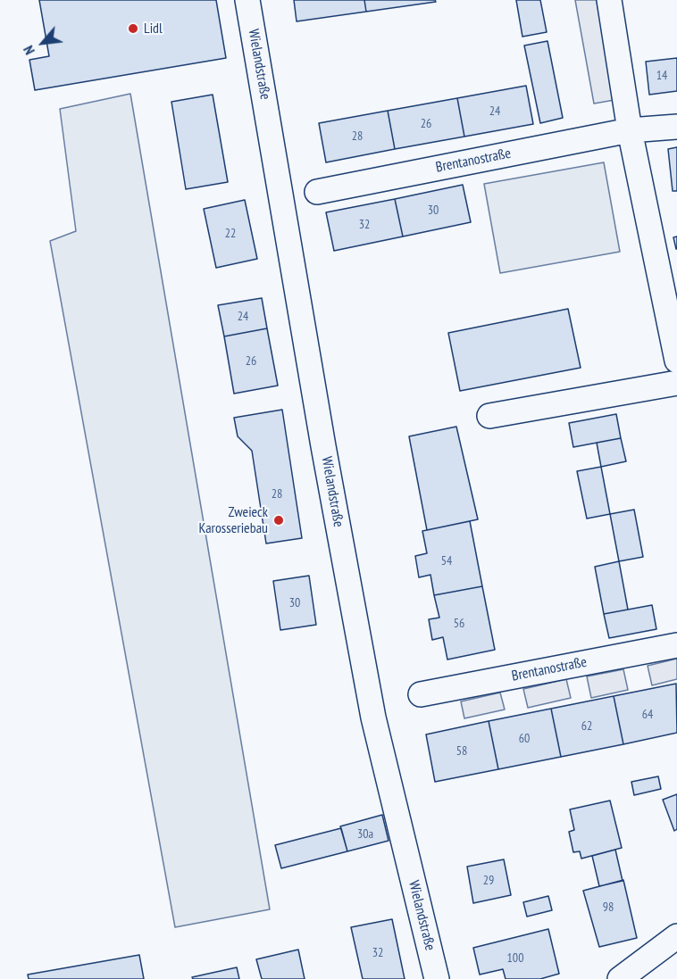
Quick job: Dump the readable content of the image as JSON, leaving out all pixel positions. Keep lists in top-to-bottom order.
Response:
{
  "streets": {
    "street": ["Wielandstraße", "Brentanostraße"]
  },
  "places": ["Lidl", "Zweieck Karosseriebau"],
  "house_numbers": [
    "14",
    "24",
    "26",
    "28",
    "30",
    "32",
    "22",
    "24",
    "26",
    "28",
    "54",
    "30",
    "56",
    "64",
    "62",
    "60",
    "58",
    "30a",
    "29",
    "98",
    "32",
    "100"
  ],
  "north": "bottom left"
}
